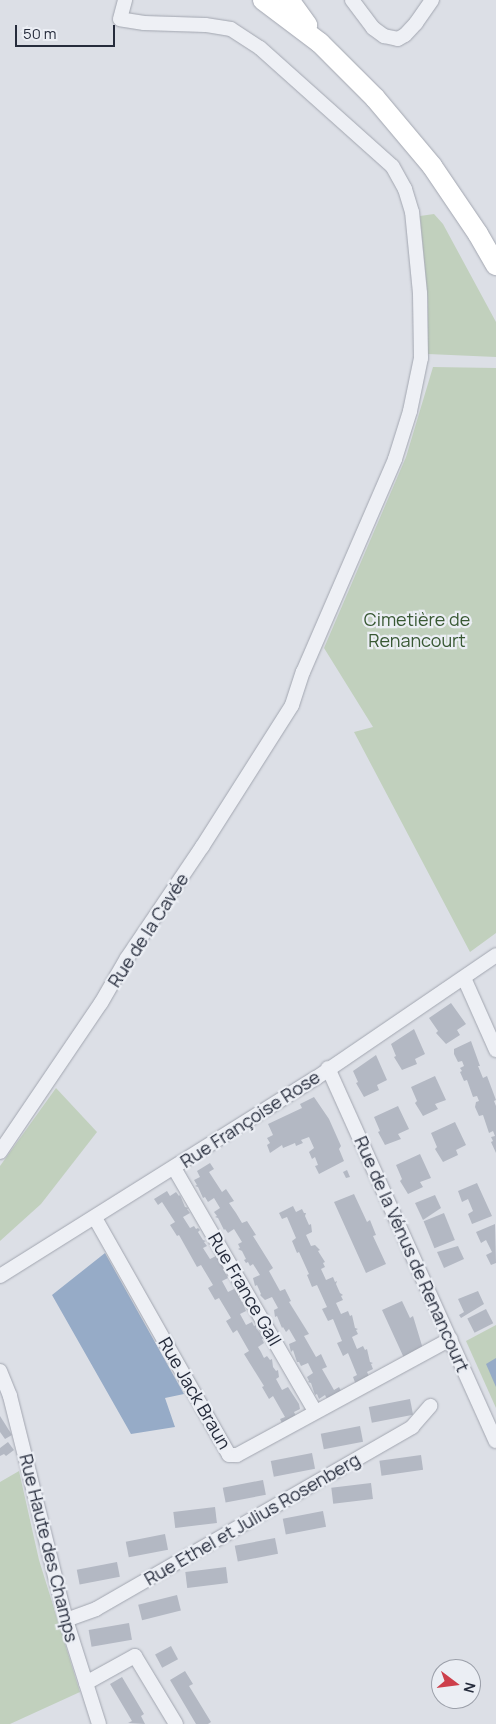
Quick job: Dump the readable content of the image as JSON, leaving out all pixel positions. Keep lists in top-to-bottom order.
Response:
{
  "streets": {
    "street": [
      "Rue de la Cavée",
      "Rue Françoise Rose",
      "Rue de la Vénus de Renancourt",
      "Rue France Gall",
      "Rue Jack Braun",
      "Rue Ethel et Julius Rosenberg",
      "Rue Haute des Champs"
    ]
  },
  "crossings": [
    ["Rue Françoise Rose", "Rue de la Vénus de Renancourt"],
    ["Rue Françoise Rose", "Rue France Gall"],
    ["Rue Françoise Rose", "Rue Jack Braun"],
    ["Rue de la Vénus de Renancourt", "Rue Jack Braun"],
    ["Rue France Gall", "Rue Jack Braun"],
    ["Rue Ethel et Julius Rosenberg", "Rue Haute des Champs"]
  ],
  "parks": ["Cimetière de Renancourt"],
  "scale_bar": "50 m",
  "north": "right"
}
